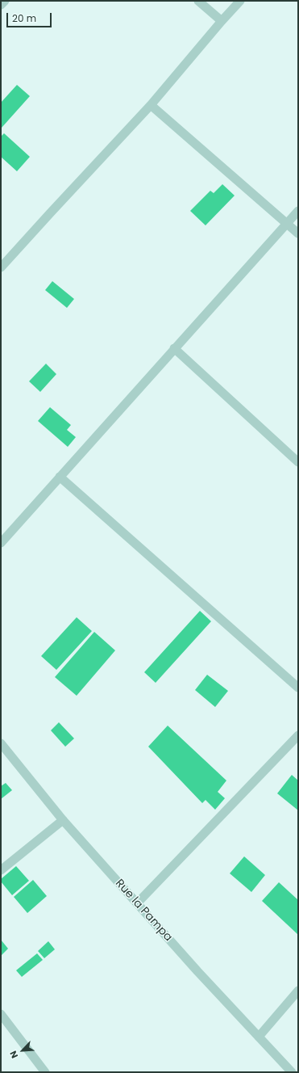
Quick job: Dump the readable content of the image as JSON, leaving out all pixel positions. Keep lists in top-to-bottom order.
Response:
{
  "streets": {
    "street": ["Rue la Pampa"]
  },
  "scale_bar": "20 m",
  "north": "bottom left"
}
